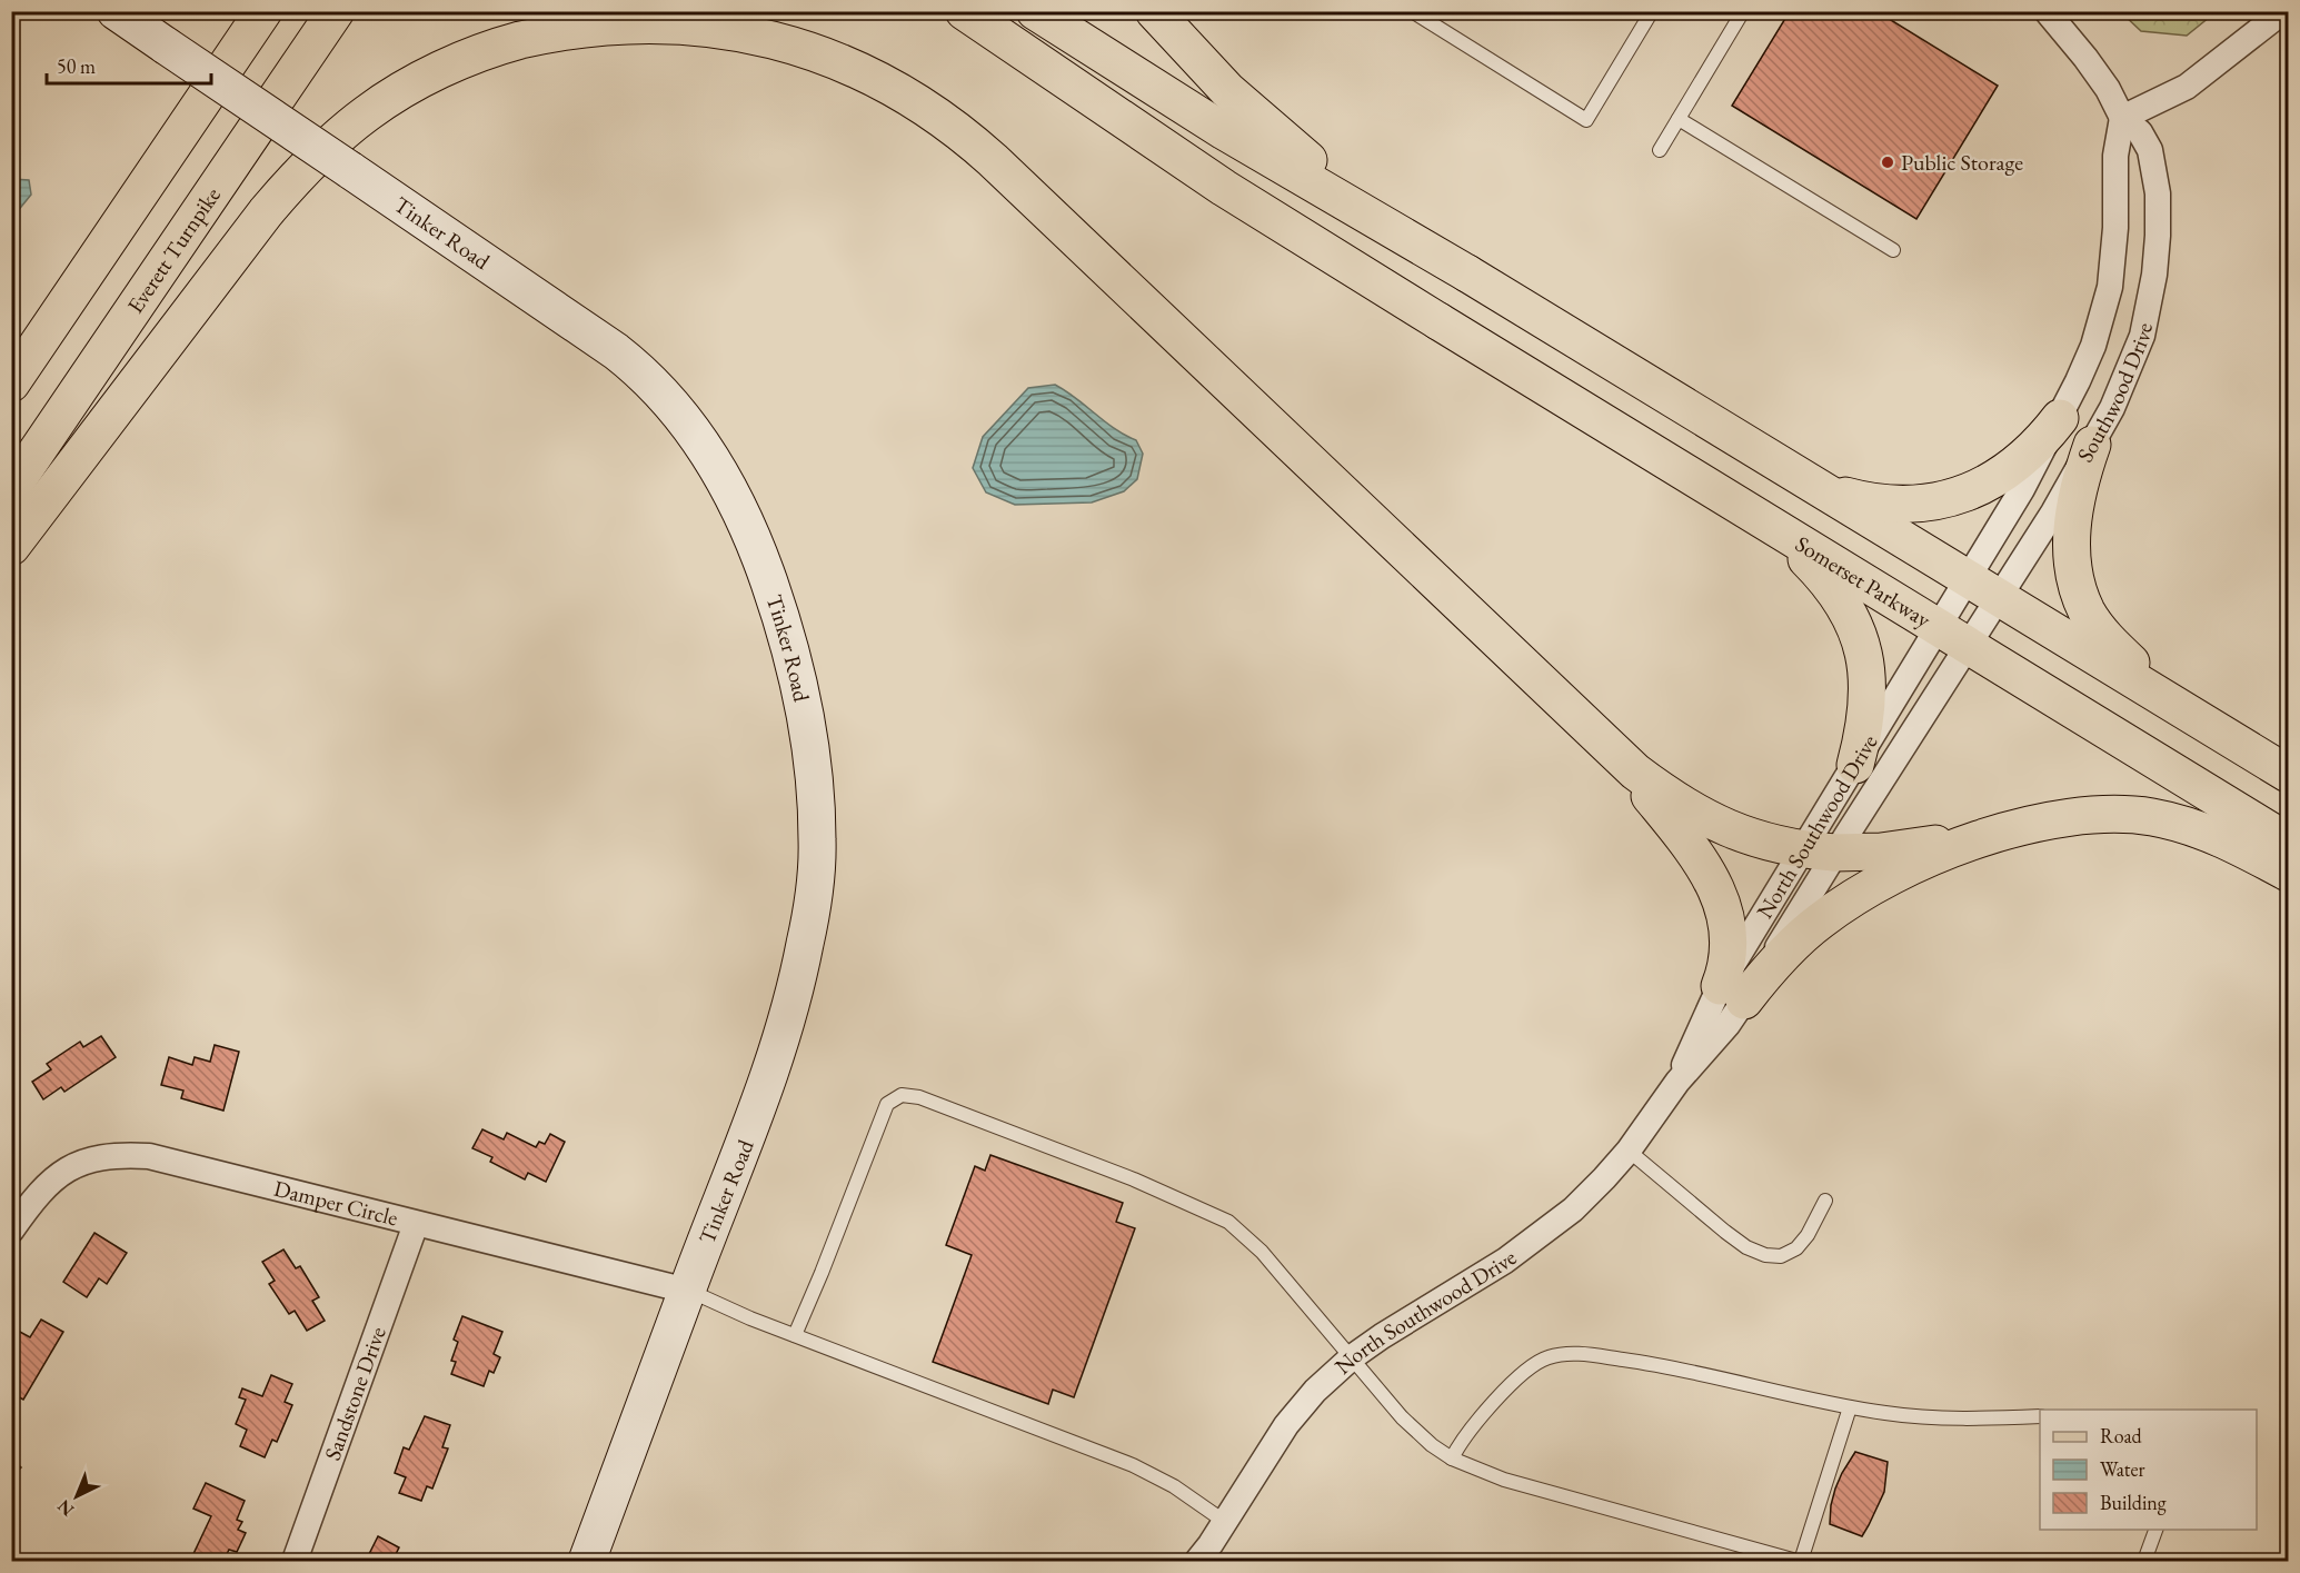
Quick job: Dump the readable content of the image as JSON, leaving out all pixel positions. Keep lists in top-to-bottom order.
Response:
{
  "streets": {
    "main road": ["Everett Turnpike", "Somerset Parkway"],
    "street": [
      "Tinker Road",
      "Southwood Drive",
      "North Southwood Drive",
      "Damper Circle",
      "Sandstone Drive"
    ]
  },
  "crossings": [
    ["Tinker Road", "Damper Circle"],
    ["Southwood Drive", "Somerset Parkway"],
    ["Southwood Drive", "North Southwood Drive"],
    ["Somerset Parkway", "North Southwood Drive"],
    ["Damper Circle", "Sandstone Drive"]
  ],
  "places": ["Public Storage"],
  "legend": ["Road", "Water", "Building"],
  "scale_bar": "50 m",
  "north": "bottom left"
}
